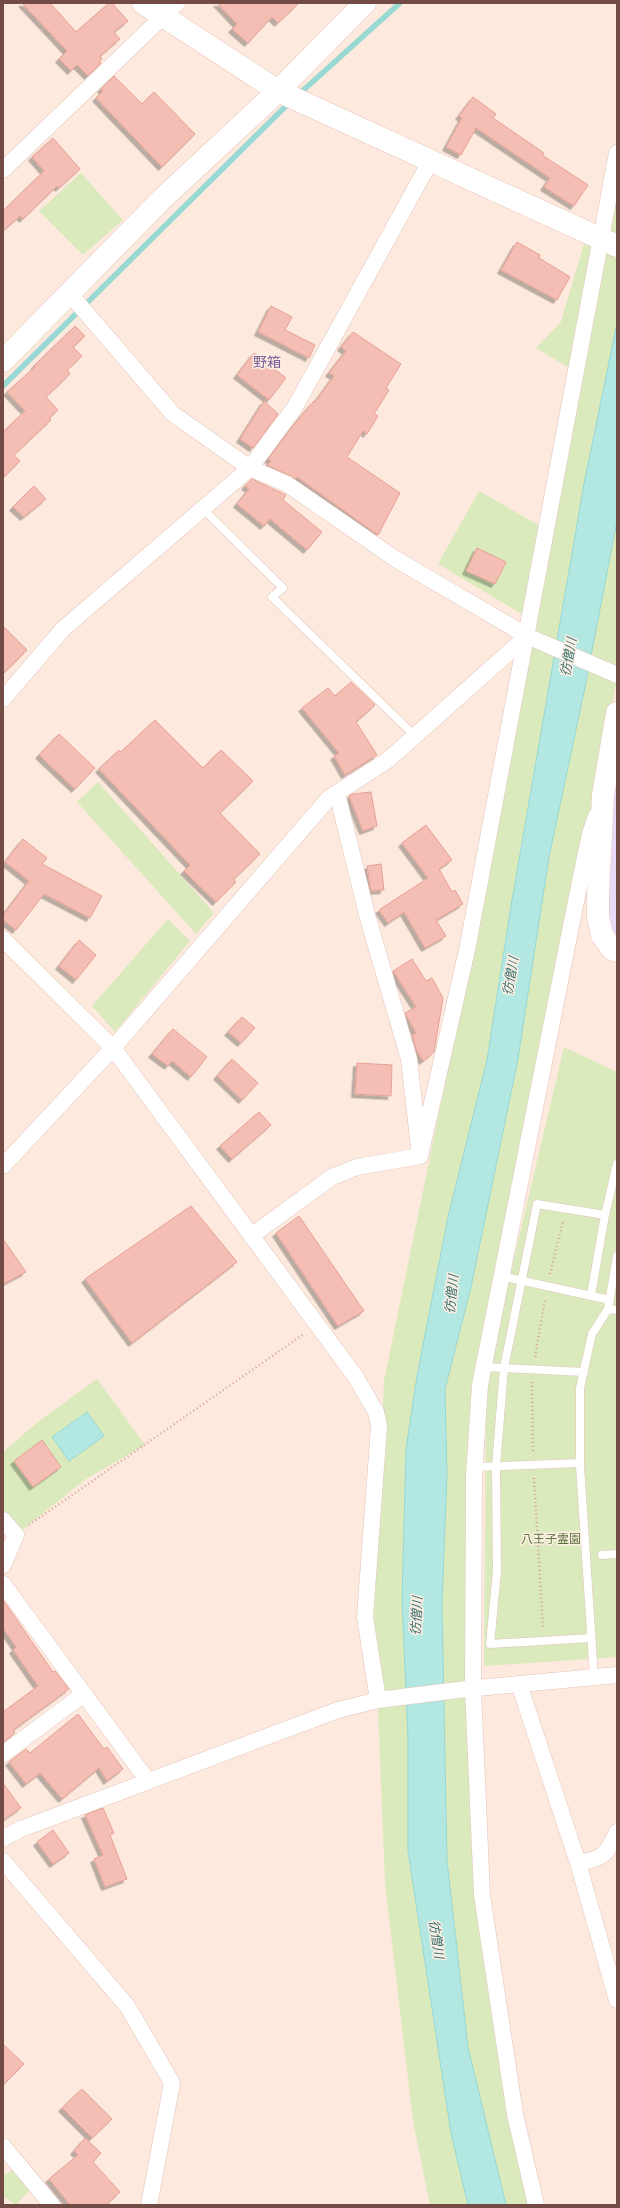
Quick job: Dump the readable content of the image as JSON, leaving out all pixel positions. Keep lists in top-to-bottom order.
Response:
{
  "districts": ["野箱"],
  "water": ["彷僧川"],
  "parks": ["八王子霊園"]
}
